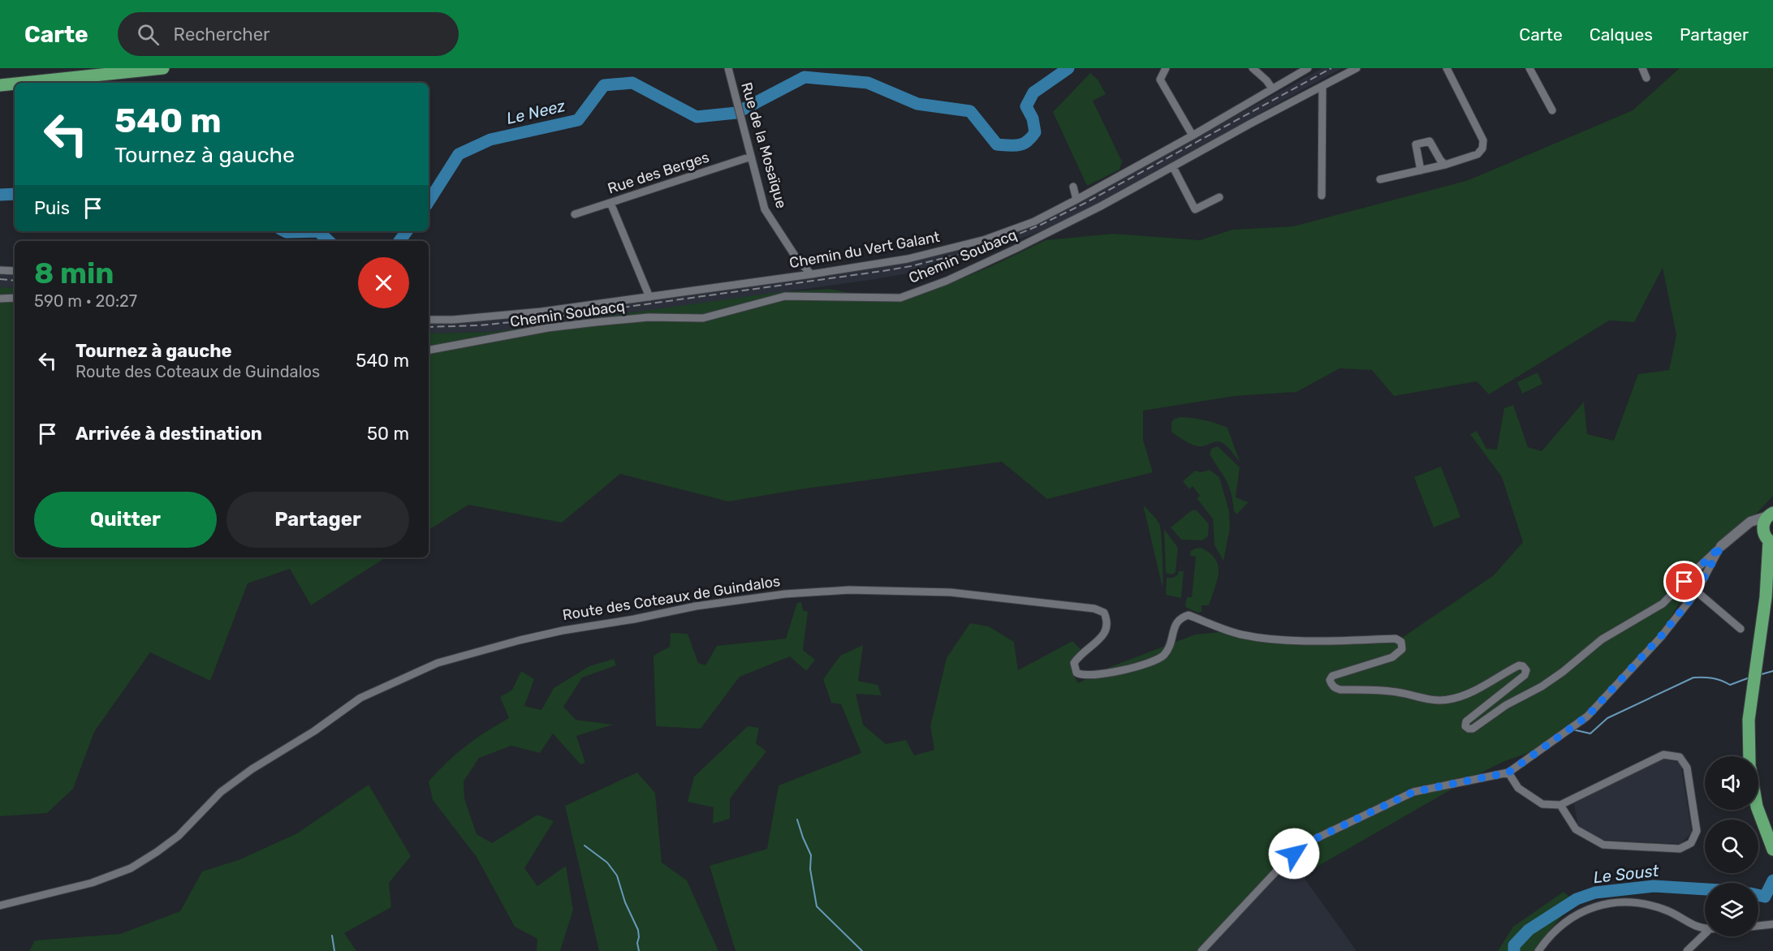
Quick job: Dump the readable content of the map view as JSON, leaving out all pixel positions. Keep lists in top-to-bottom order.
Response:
{
  "streets": {
    "street": [
      "Rue de la Mosaïque",
      "Rue des Berges",
      "Chemin du Vert Galant",
      "Chemin Soubacq",
      "Route des Coteaux de Guindalos"
    ]
  },
  "crossings": [
    ["Rue de la Mosaïque", "Rue des Berges"],
    ["Rue de la Mosaïque", "Chemin du Vert Galant"]
  ],
  "water": ["Le Neez", "Le Soust"],
  "page": {
    "header": "Carte",
    "search": "Rechercher",
    "nav": ["Carte", "Calques", "Partager"],
    "turn": ["540 m", "Tournez à gauche"],
    "then": "Puis",
    "heading": ["8 min", "590 m · 20:27"],
    "list": [
      {
        "name": "Tournez à gauche",
        "note": "Route des Coteaux de Guindalos",
        "value": "540 m"
      },
      {
        "name": "Arrivée à destination",
        "value": "50 m"
      }
    ],
    "buttons": ["Quitter", "Partager"]
  }
}
